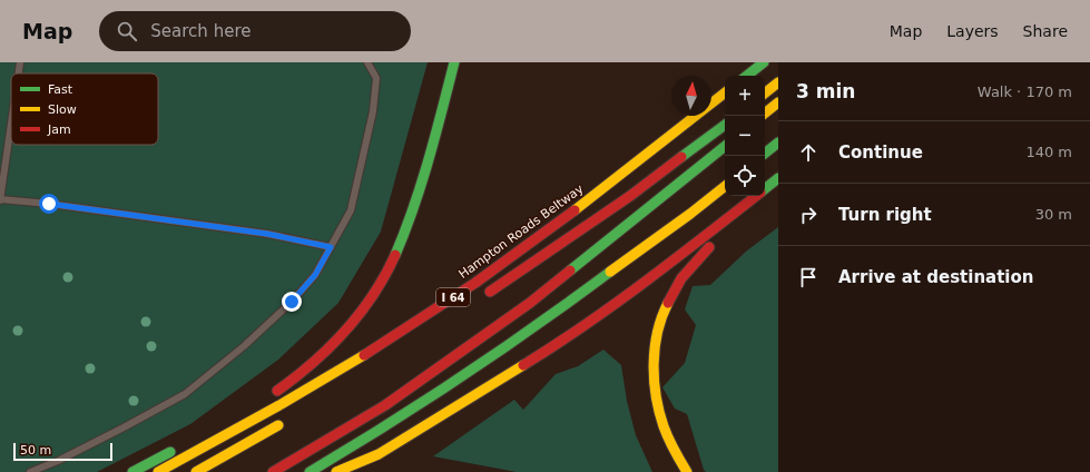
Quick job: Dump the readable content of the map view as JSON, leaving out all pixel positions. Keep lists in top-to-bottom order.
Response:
{
  "streets": {
    "highway": ["Hampton Roads Beltway", "I 64"]
  },
  "legend": ["Fast", "Slow", "Jam"],
  "scale_bar": "50 m",
  "north": "top",
  "page": {
    "header": "Map",
    "search": "Search here",
    "nav": ["Map", "Layers", "Share"],
    "heading": ["3 min", "Walk · 170 m"],
    "map_buttons": ["+", "−"],
    "list": [
      ["Continue", "140 m"],
      ["Turn right", "30 m"],
      "Arrive at destination"
    ],
    "scale": "50 m"
  }
}
